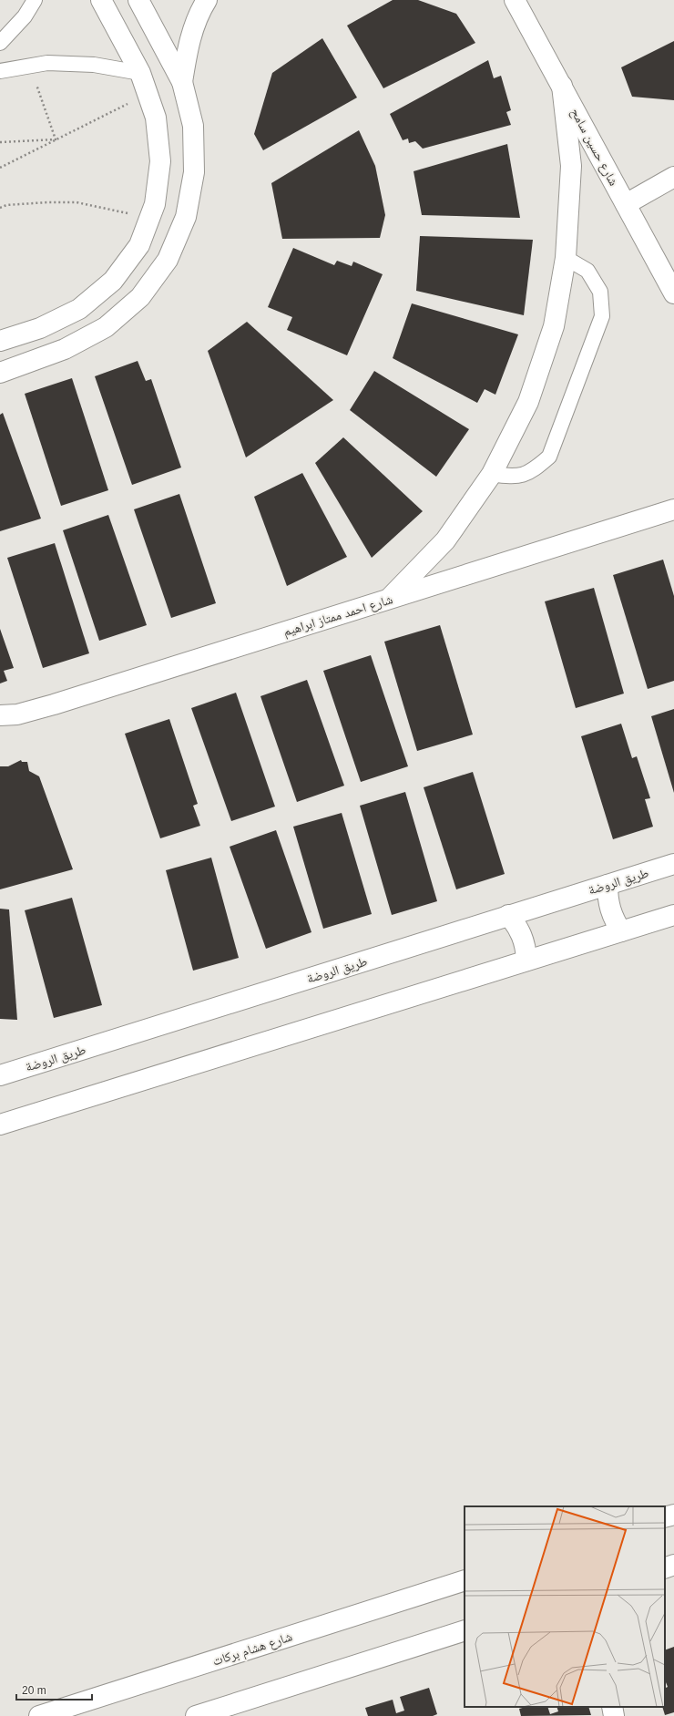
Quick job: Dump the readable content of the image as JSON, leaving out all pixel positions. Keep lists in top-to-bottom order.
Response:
{
  "streets": {
    "street": [
      "شارع حسين سامح",
      "شارع احمد ممتاز ابراهيم",
      "طريق الروضة",
      "شارع هشام بركات"
    ]
  },
  "scale_bar": "20 m"
}
